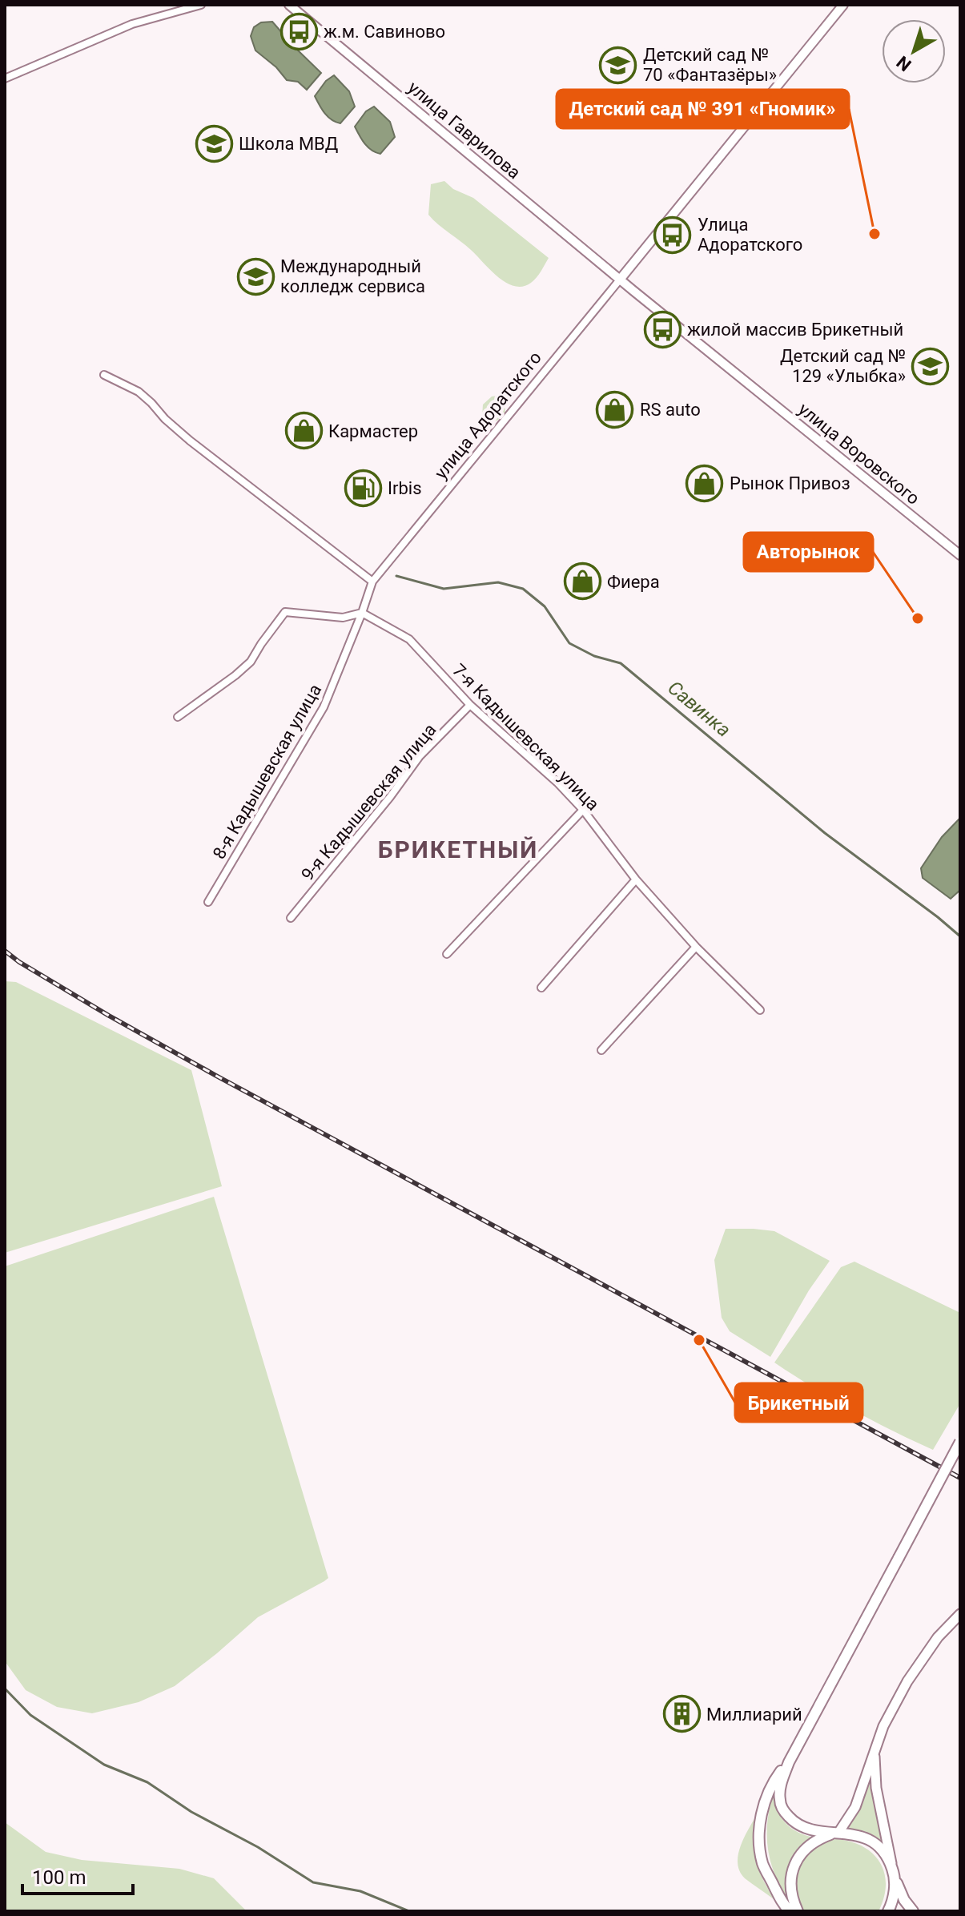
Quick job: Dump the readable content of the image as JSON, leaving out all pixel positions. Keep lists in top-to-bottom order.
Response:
{
  "streets": {
    "street": [
      "улица Гаврилова",
      "улица Адоратского",
      "улица Воровского",
      "7-я Кадышевская улица",
      "8-я Кадышевская улица",
      "9-я Кадышевская улица"
    ]
  },
  "crossings": [
    ["улица Гаврилова", "улица Адоратского"],
    ["улица Гаврилова", "улица Воровского"],
    ["улица Адоратского", "улица Воровского"],
    ["улица Адоратского", "8-я Кадышевская улица"],
    ["7-я Кадышевская улица", "8-я Кадышевская улица"],
    ["7-я Кадышевская улица", "9-я Кадышевская улица"]
  ],
  "districts": ["БРИКЕТНЫЙ"],
  "water": ["Савинка"],
  "places": {
    "bus stop": ["ж.м. Савиново", "Улица Адоратского", "жилой массив Брикетный"],
    "school or university": [
      "Детский сад № 70 «Фантазёры»",
      "Школа МВД",
      "Международный колледж сервиса",
      "Детский сад № 129 «Улыбка»"
    ],
    "other": ["Детский сад № 391 «Гномик»", "Авторынок", "Брикетный"],
    "shop": [
      "RS auto",
      "Кармастер",
      "Рынок Привоз",
      "Фиера"
    ],
    "fuel station": ["Irbis"],
    "building": ["Миллиарий"]
  },
  "scale_bar": "100 m",
  "north": "bottom left"
}
